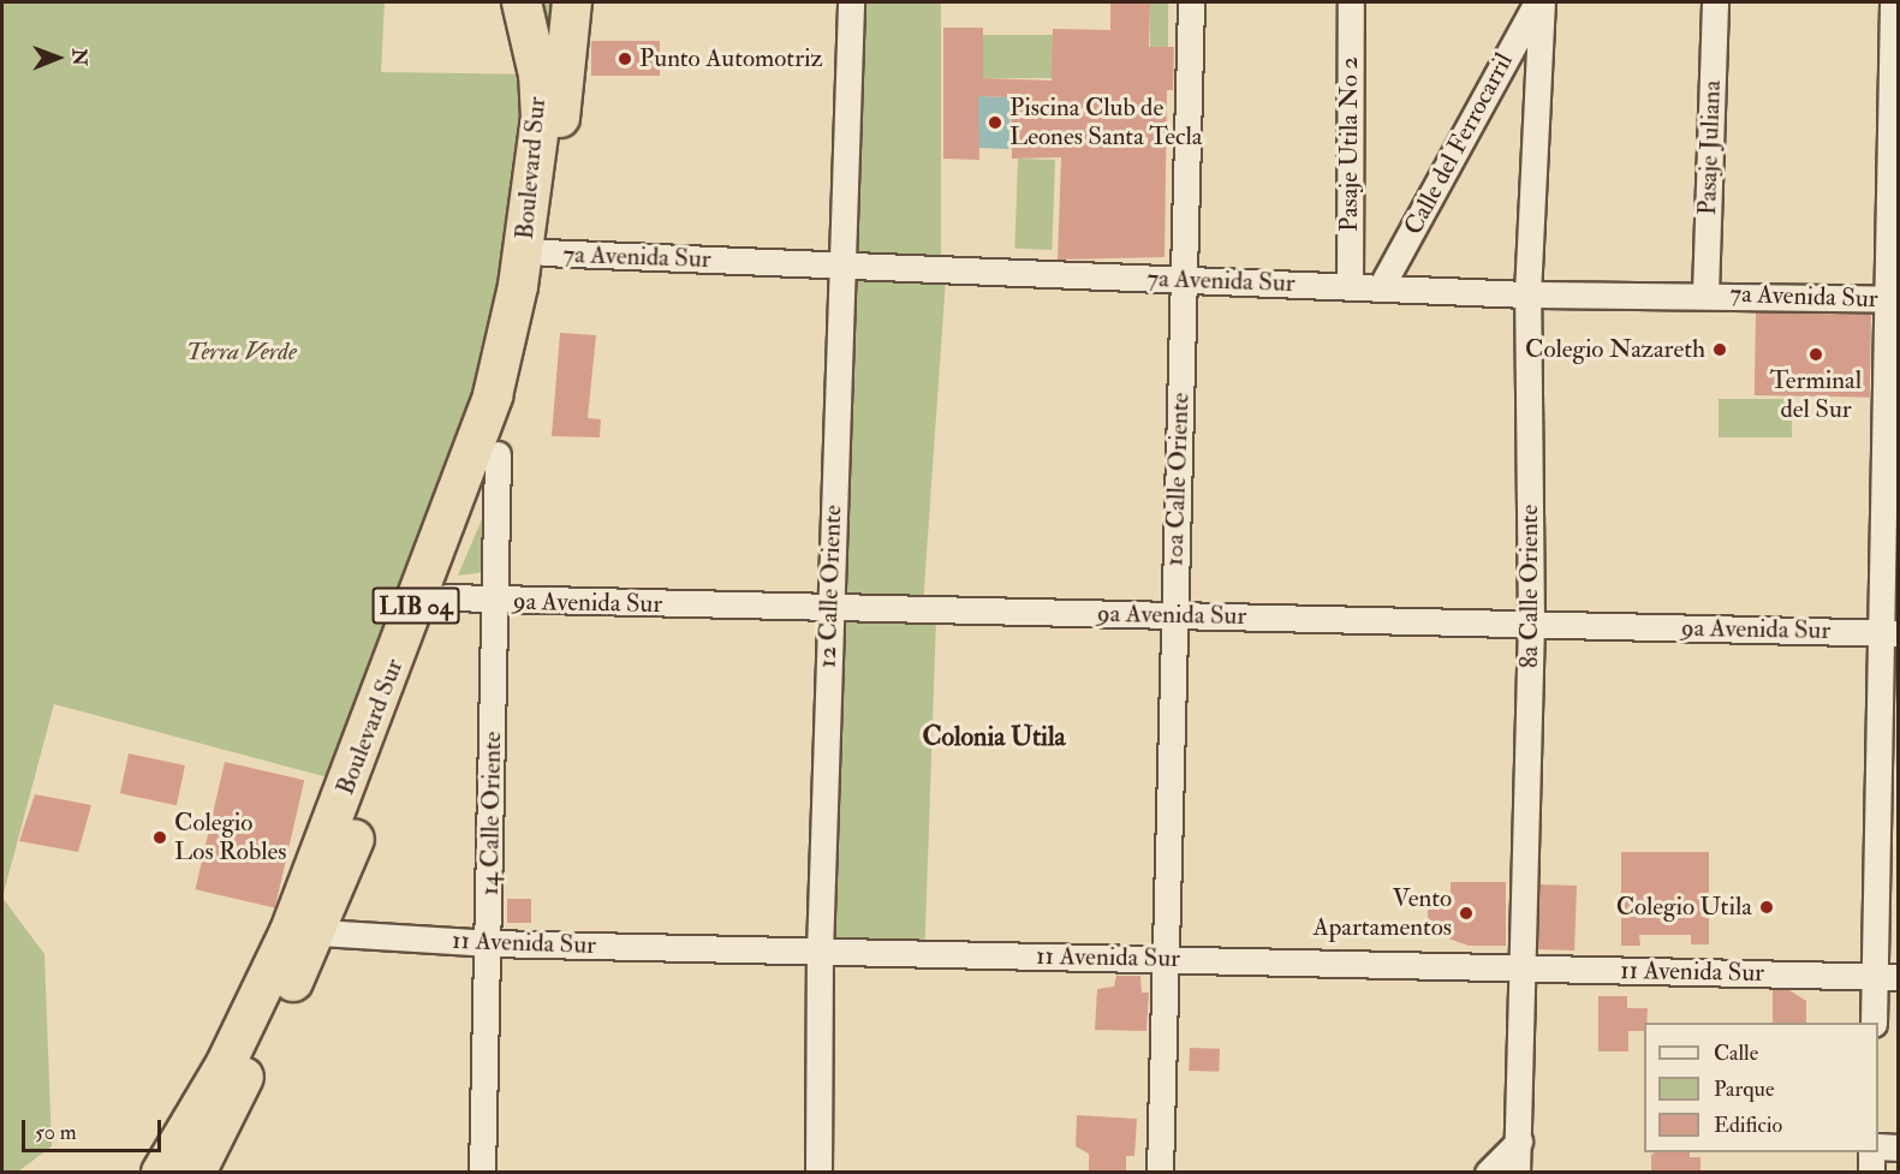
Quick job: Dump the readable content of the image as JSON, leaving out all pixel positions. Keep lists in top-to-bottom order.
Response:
{
  "streets": {
    "highway": ["Boulevard Sur", "LIB 04"],
    "street": [
      "Pasaje Utila No 2",
      "Calle del Ferrocarril",
      "Pasaje Juliana",
      "7a Avenida Sur",
      "10a Calle Oriente",
      "12 Calle Oriente",
      "8a Calle Oriente",
      "9a Avenida Sur",
      "14 Calle Oriente",
      "11 Avenida Sur"
    ]
  },
  "crossings": [
    ["Pasaje Utila No 2", "7a Avenida Sur"],
    ["Calle del Ferrocarril", "7a Avenida Sur"],
    ["Pasaje Juliana", "7a Avenida Sur"],
    ["Boulevard Sur", "7a Avenida Sur"],
    ["Boulevard Sur", "9a Avenida Sur"],
    ["Boulevard Sur", "14 Calle Oriente"],
    ["Boulevard Sur", "11 Avenida Sur"],
    ["7a Avenida Sur", "10a Calle Oriente"],
    ["7a Avenida Sur", "12 Calle Oriente"],
    ["7a Avenida Sur", "8a Calle Oriente"],
    ["10a Calle Oriente", "9a Avenida Sur"],
    ["10a Calle Oriente", "11 Avenida Sur"],
    ["12 Calle Oriente", "9a Avenida Sur"],
    ["12 Calle Oriente", "11 Avenida Sur"],
    ["8a Calle Oriente", "9a Avenida Sur"],
    ["8a Calle Oriente", "11 Avenida Sur"],
    ["9a Avenida Sur", "14 Calle Oriente"],
    ["14 Calle Oriente", "11 Avenida Sur"]
  ],
  "districts": ["Colonia Utila"],
  "parks": ["Terra Verde"],
  "places": [
    "Punto Automotriz",
    "Piscina Club de Leones Santa Tecla",
    "Colegio Nazareth",
    "Terminal del Sur",
    "Colegio Los Robles",
    "Colegio Utila",
    "Vento Apartamentos"
  ],
  "legend": ["Calle", "Parque", "Edificio"],
  "scale_bar": "50 m",
  "north": "right"
}
